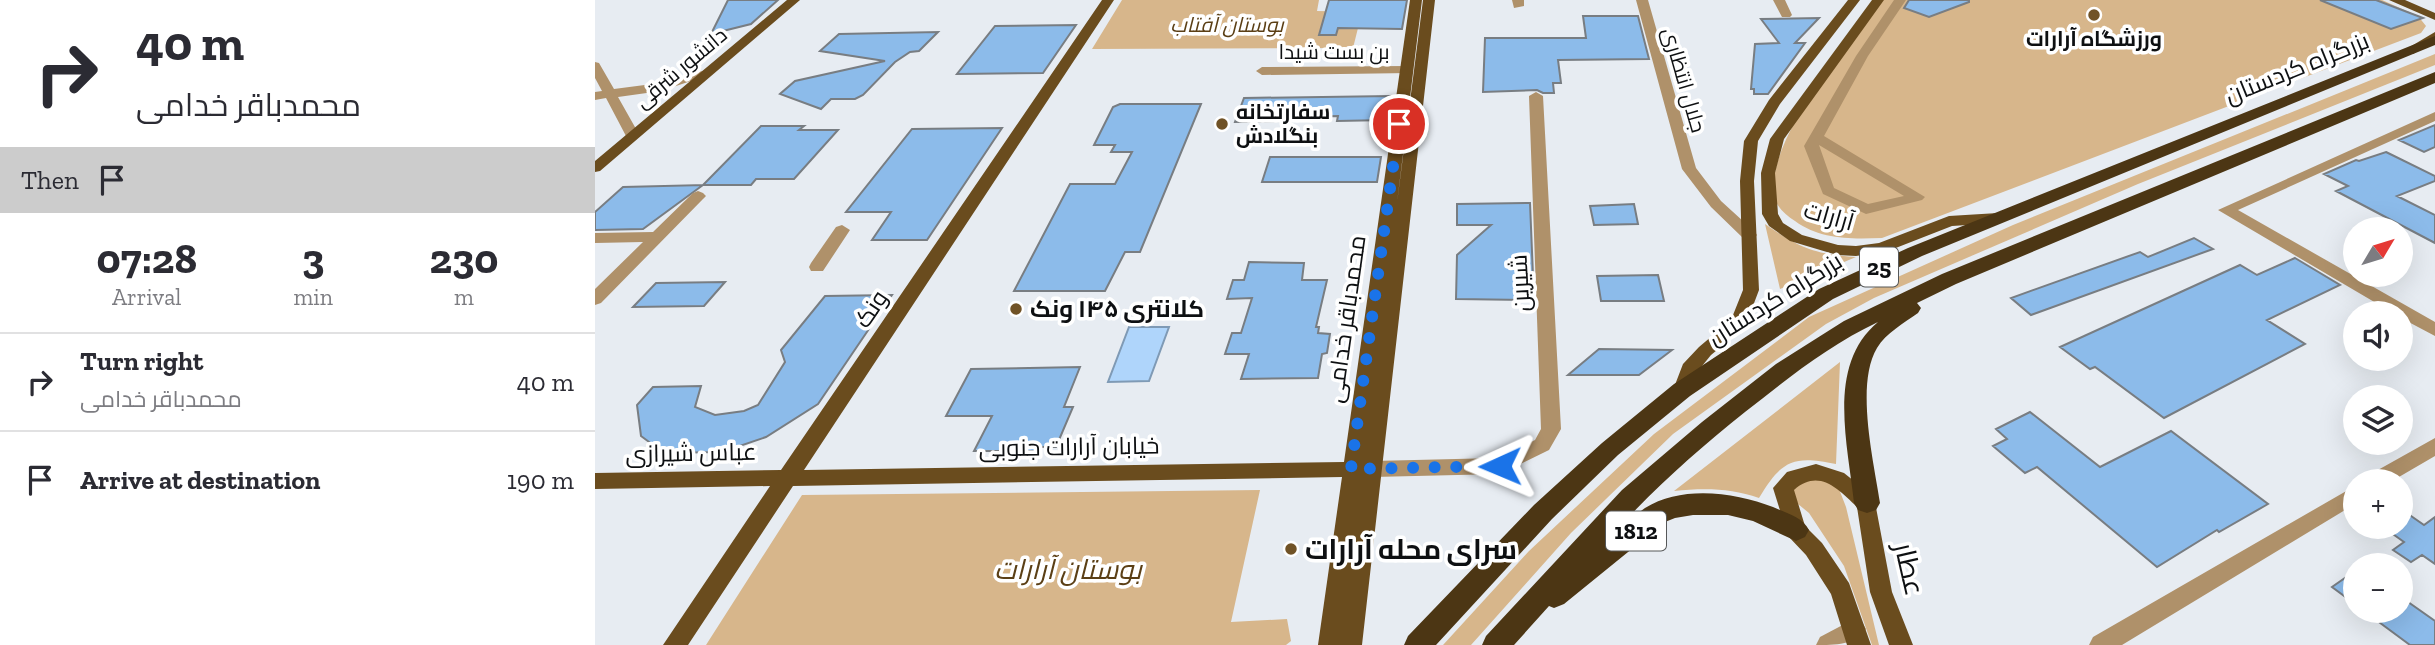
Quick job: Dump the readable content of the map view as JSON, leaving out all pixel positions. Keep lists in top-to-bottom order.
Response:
{
  "streets": {
    "highway": ["بزرگراه کردستان", "25", "1812"],
    "main road": [
      "دانشور شرقی",
      "آرارات",
      "ونک",
      "محمدباقر خدامی",
      "خیابان آرارات جنوبی",
      "عباس شیرازی",
      "عطار"
    ],
    "street": ["بن بست شیدا", "جلال انتظاری", "شیرین"]
  },
  "crossings": [
    ["بن بست شیدا", "محمدباقر خدامی"],
    ["بزرگراه کردستان", "آرارات"],
    ["25", "1812"],
    ["شیرین", "محمدباقر خدامی"],
    ["شیرین", "خیابان آرارات جنوبی"],
    ["ونک", "خیابان آرارات جنوبی"],
    ["ونک", "عباس شیرازی"],
    ["محمدباقر خدامی", "خیابان آرارات جنوبی"],
    ["خیابان آرارات جنوبی", "عباس شیرازی"]
  ],
  "parks": ["بوستان آفتاب", "بوستان آرارات"],
  "places": [
    "ورزشگاه آرارات",
    "سفارتخانه بنگلادش",
    "کلانتری ۱۴۵ ونک",
    "سرای محله آرارات"
  ],
  "north": "top right",
  "page": {
    "turn": ["40 m", "محمدباقر خدامی"],
    "then": "Then",
    "eta": [
      "07:28",
      "Arrival",
      "3",
      "min",
      "230",
      "m"
    ],
    "map_buttons": ["+", "−"],
    "list": [
      {
        "name": "Turn right",
        "note": "محمدباقر خدامی",
        "value": "40 m"
      },
      {
        "name": "Arrive at destination",
        "value": "190 m"
      }
    ]
  }
}
